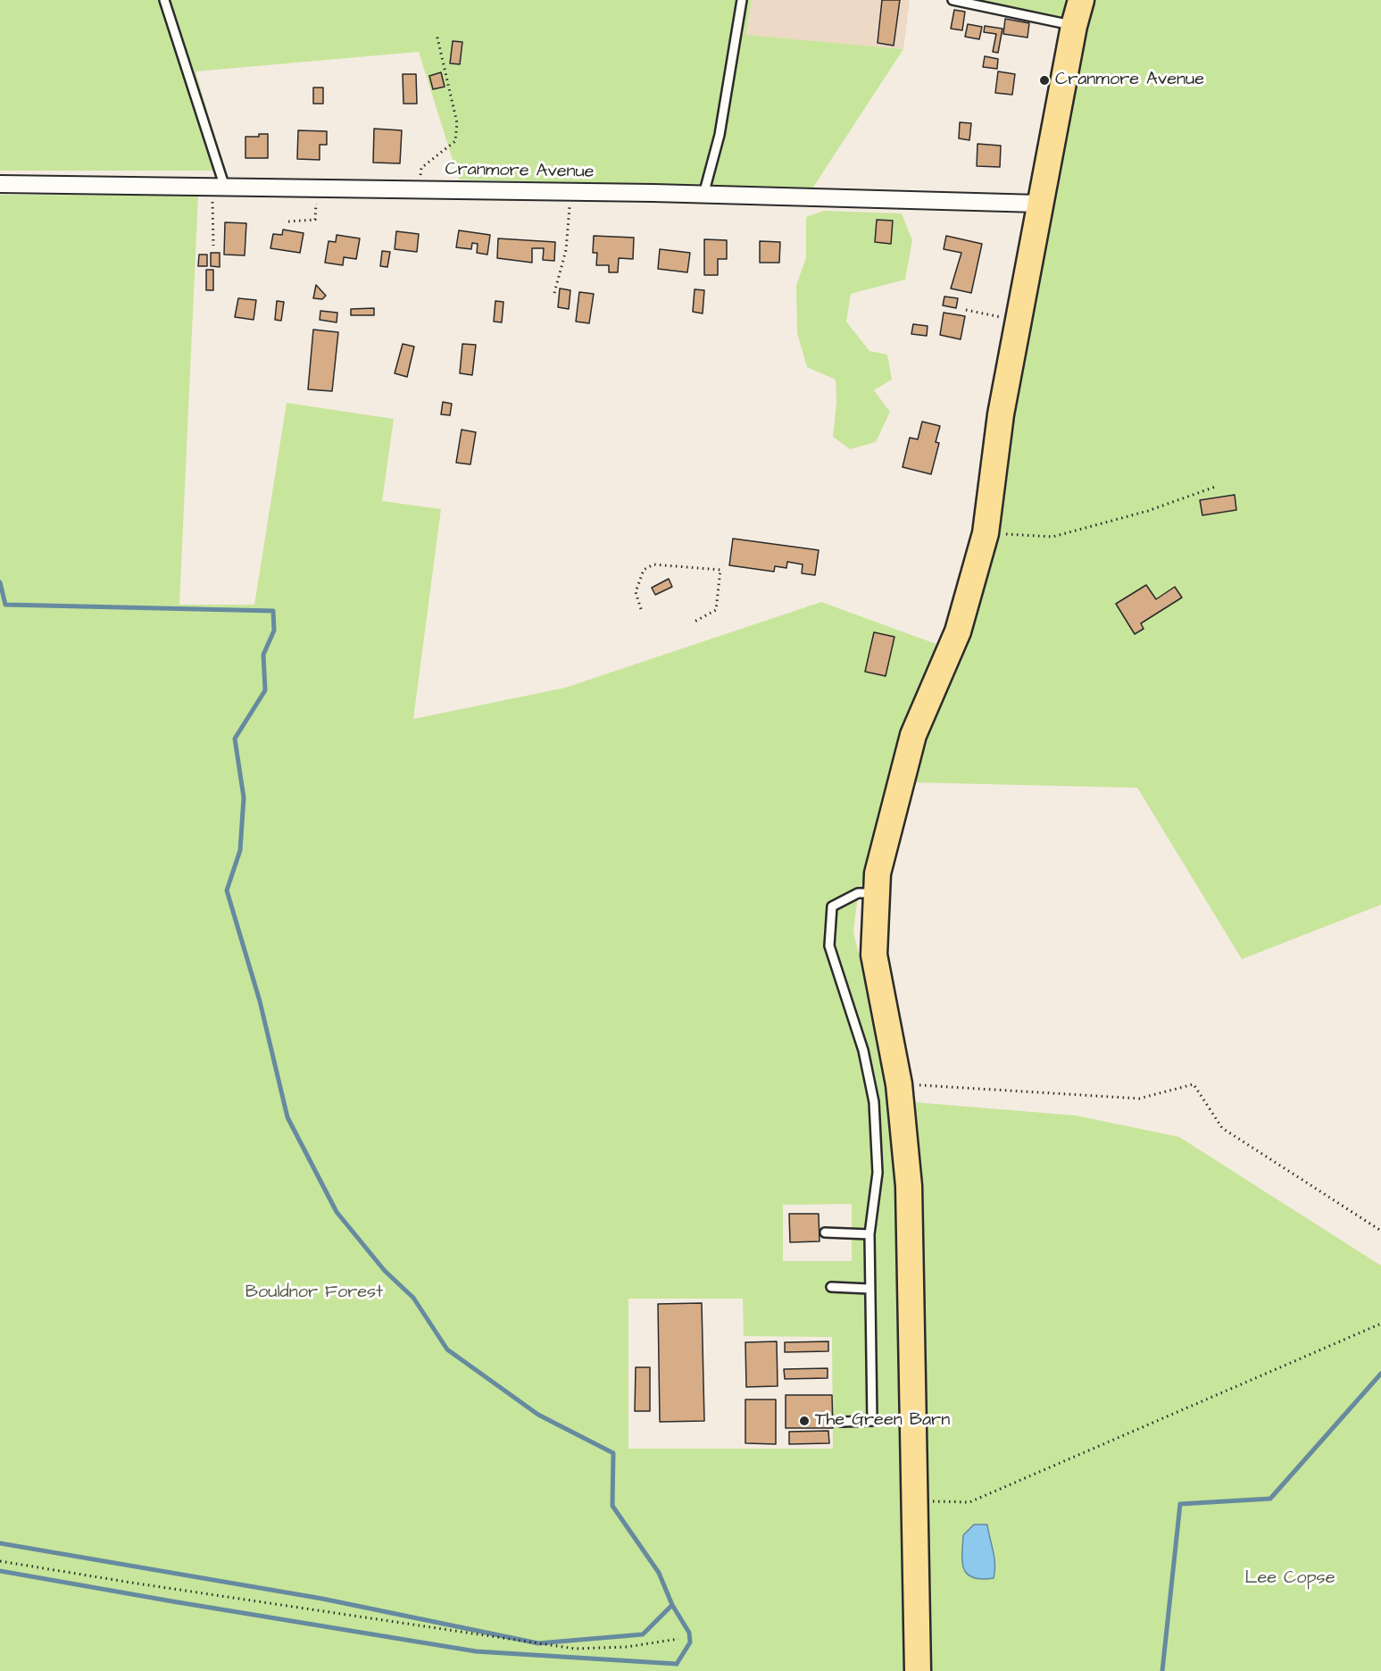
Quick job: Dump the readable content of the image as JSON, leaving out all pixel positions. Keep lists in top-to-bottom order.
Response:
{
  "streets": {
    "street": ["Cranmore Avenue"]
  },
  "parks": ["Bouldnor Forest", "Lee Copse"],
  "places": ["Cranmore Avenue", "The Green Barn"]
}
